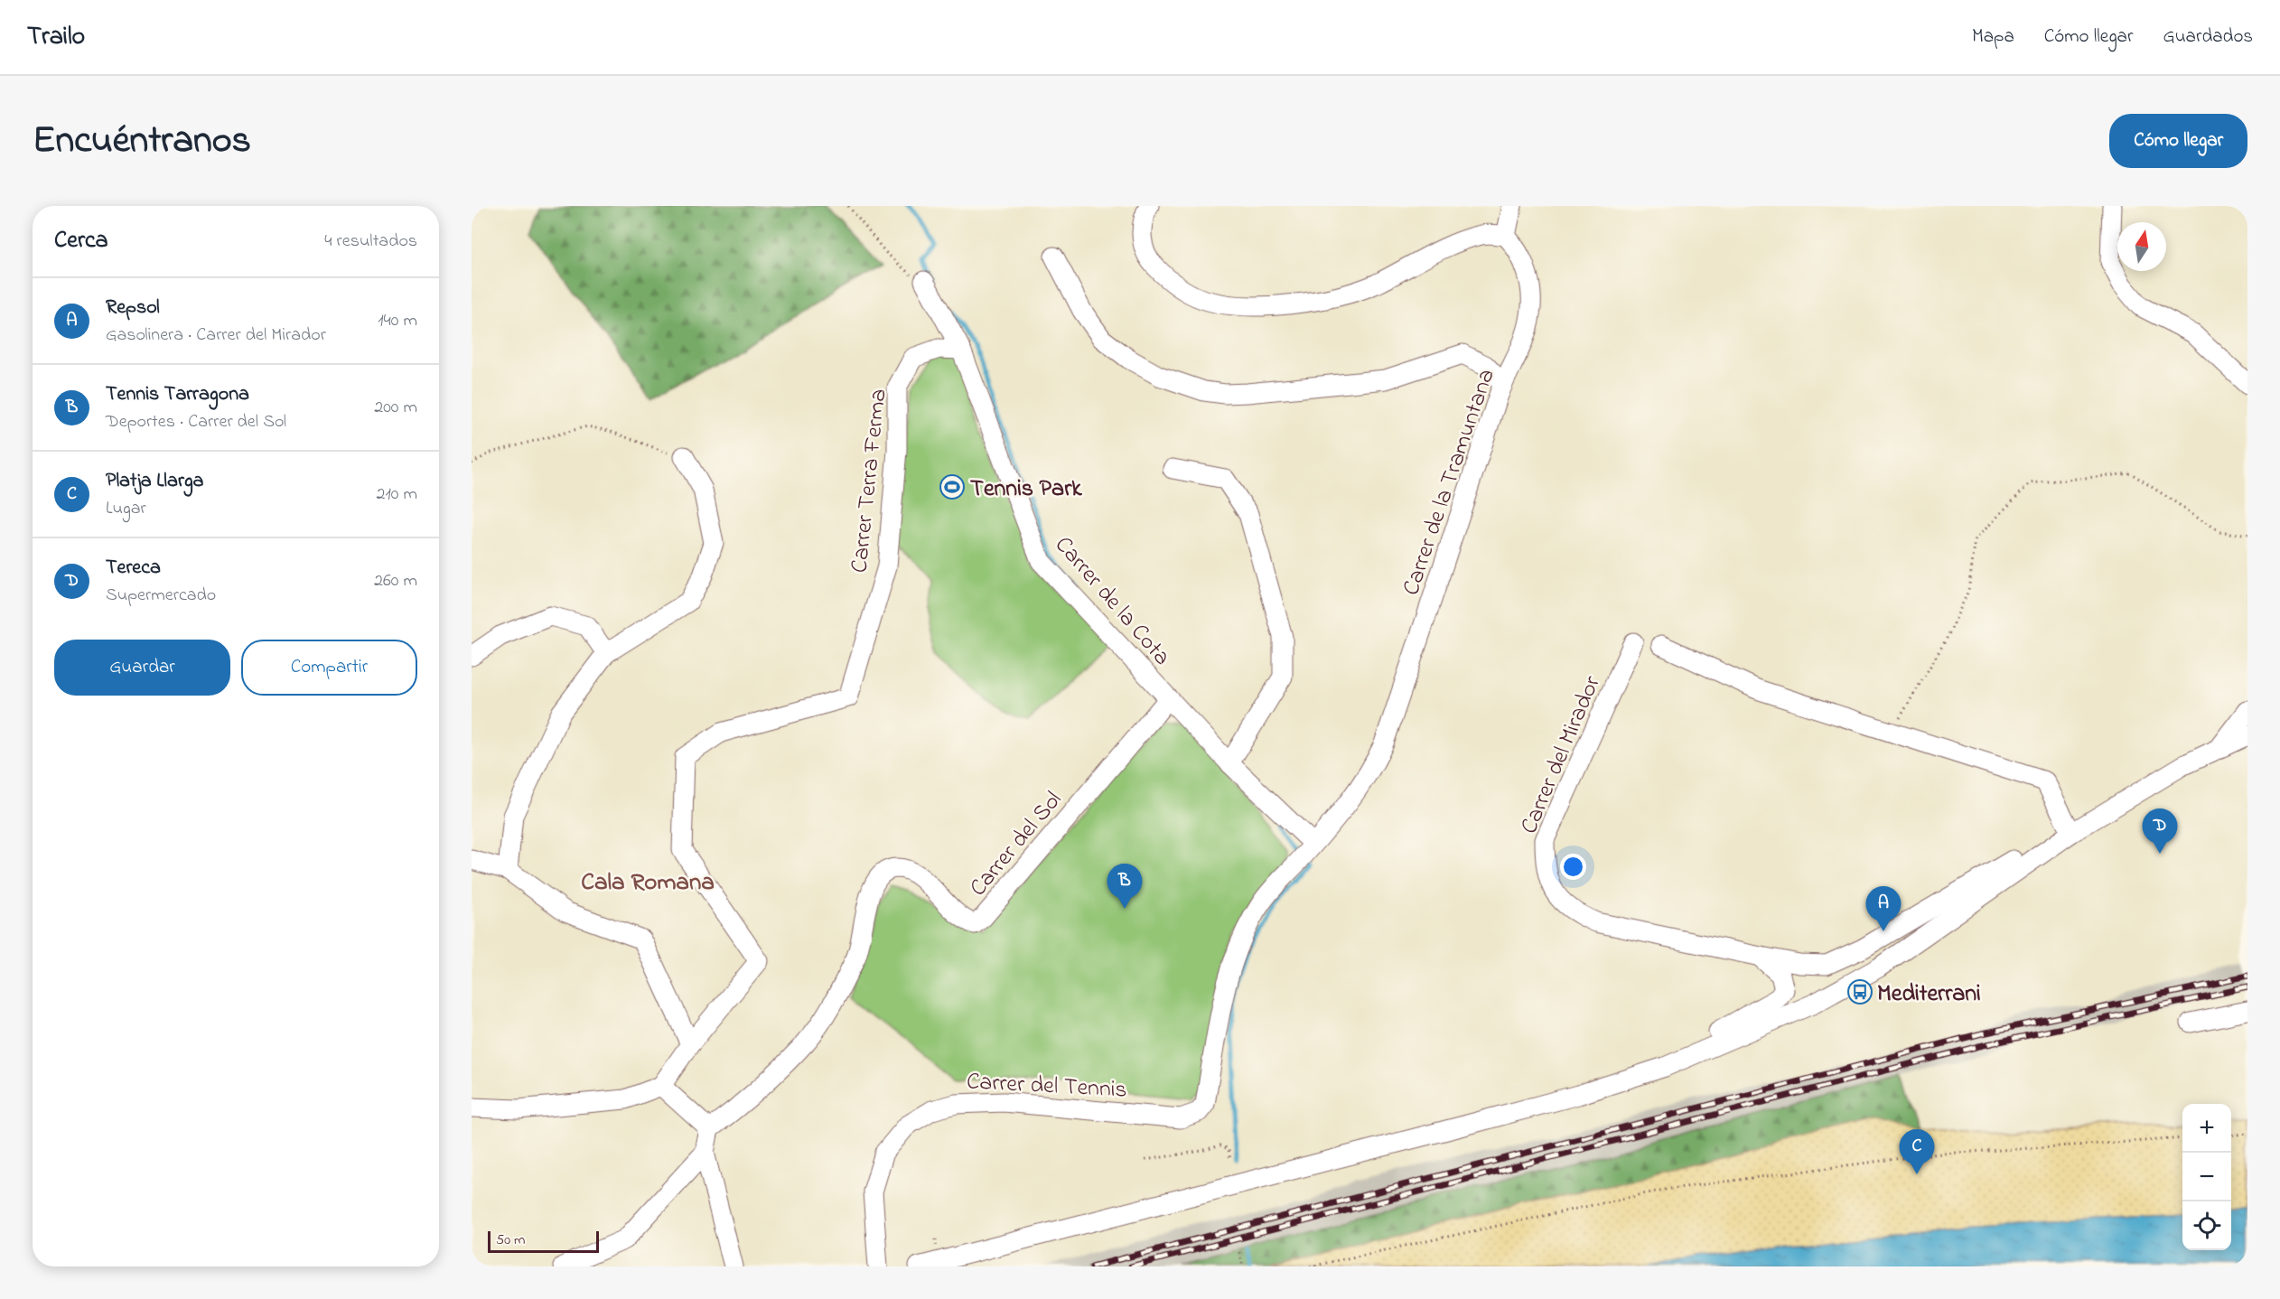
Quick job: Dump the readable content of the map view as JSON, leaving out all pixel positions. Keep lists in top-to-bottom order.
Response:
{
  "streets": {
    "street": [
      "Carrer Terra Ferma",
      "Carrer de la Tramuntana",
      "Carrer de la Cota",
      "Carrer del Mirador",
      "Carrer del Sol",
      "Carrer del Tennis"
    ]
  },
  "crossings": [
    ["Carrer Terra Ferma", "Carrer de la Cota"],
    ["Carrer de la Tramuntana", "Carrer de la Cota"],
    ["Carrer de la Tramuntana", "Carrer del Tennis"],
    ["Carrer de la Cota", "Carrer del Sol"]
  ],
  "districts": ["Cala Romana"],
  "places": {
    "sports": ["Tennis Park"],
    "bus stop": ["Mediterrani"]
  },
  "scale_bar": "50 m",
  "north": "top",
  "page": {
    "header": "Trailo",
    "nav": ["Mapa", "Cómo llegar", "Guardados"],
    "title": "Encuéntranos",
    "buttons": [
      "Cómo llegar",
      ["Guardar", "Compartir"]
    ],
    "heading": ["Cerca", "4 resultados"],
    "list": [
      {
        "mark": "A",
        "name": "Repsol",
        "note": "Gasolinera · Carrer del Mirador",
        "value": "140 m"
      },
      {
        "mark": "B",
        "name": "Tennis Tarragona",
        "note": "Deportes · Carrer del Sol",
        "value": "200 m"
      },
      {
        "mark": "C",
        "name": "Platja Llarga",
        "note": "Lugar",
        "value": "210 m"
      },
      {
        "mark": "D",
        "name": "Tereca",
        "note": "Supermercado",
        "value": "260 m"
      }
    ],
    "pins": [
      "D",
      "B",
      "A",
      "C"
    ],
    "map_buttons": ["+", "−"],
    "scale": "50 m"
  }
}
